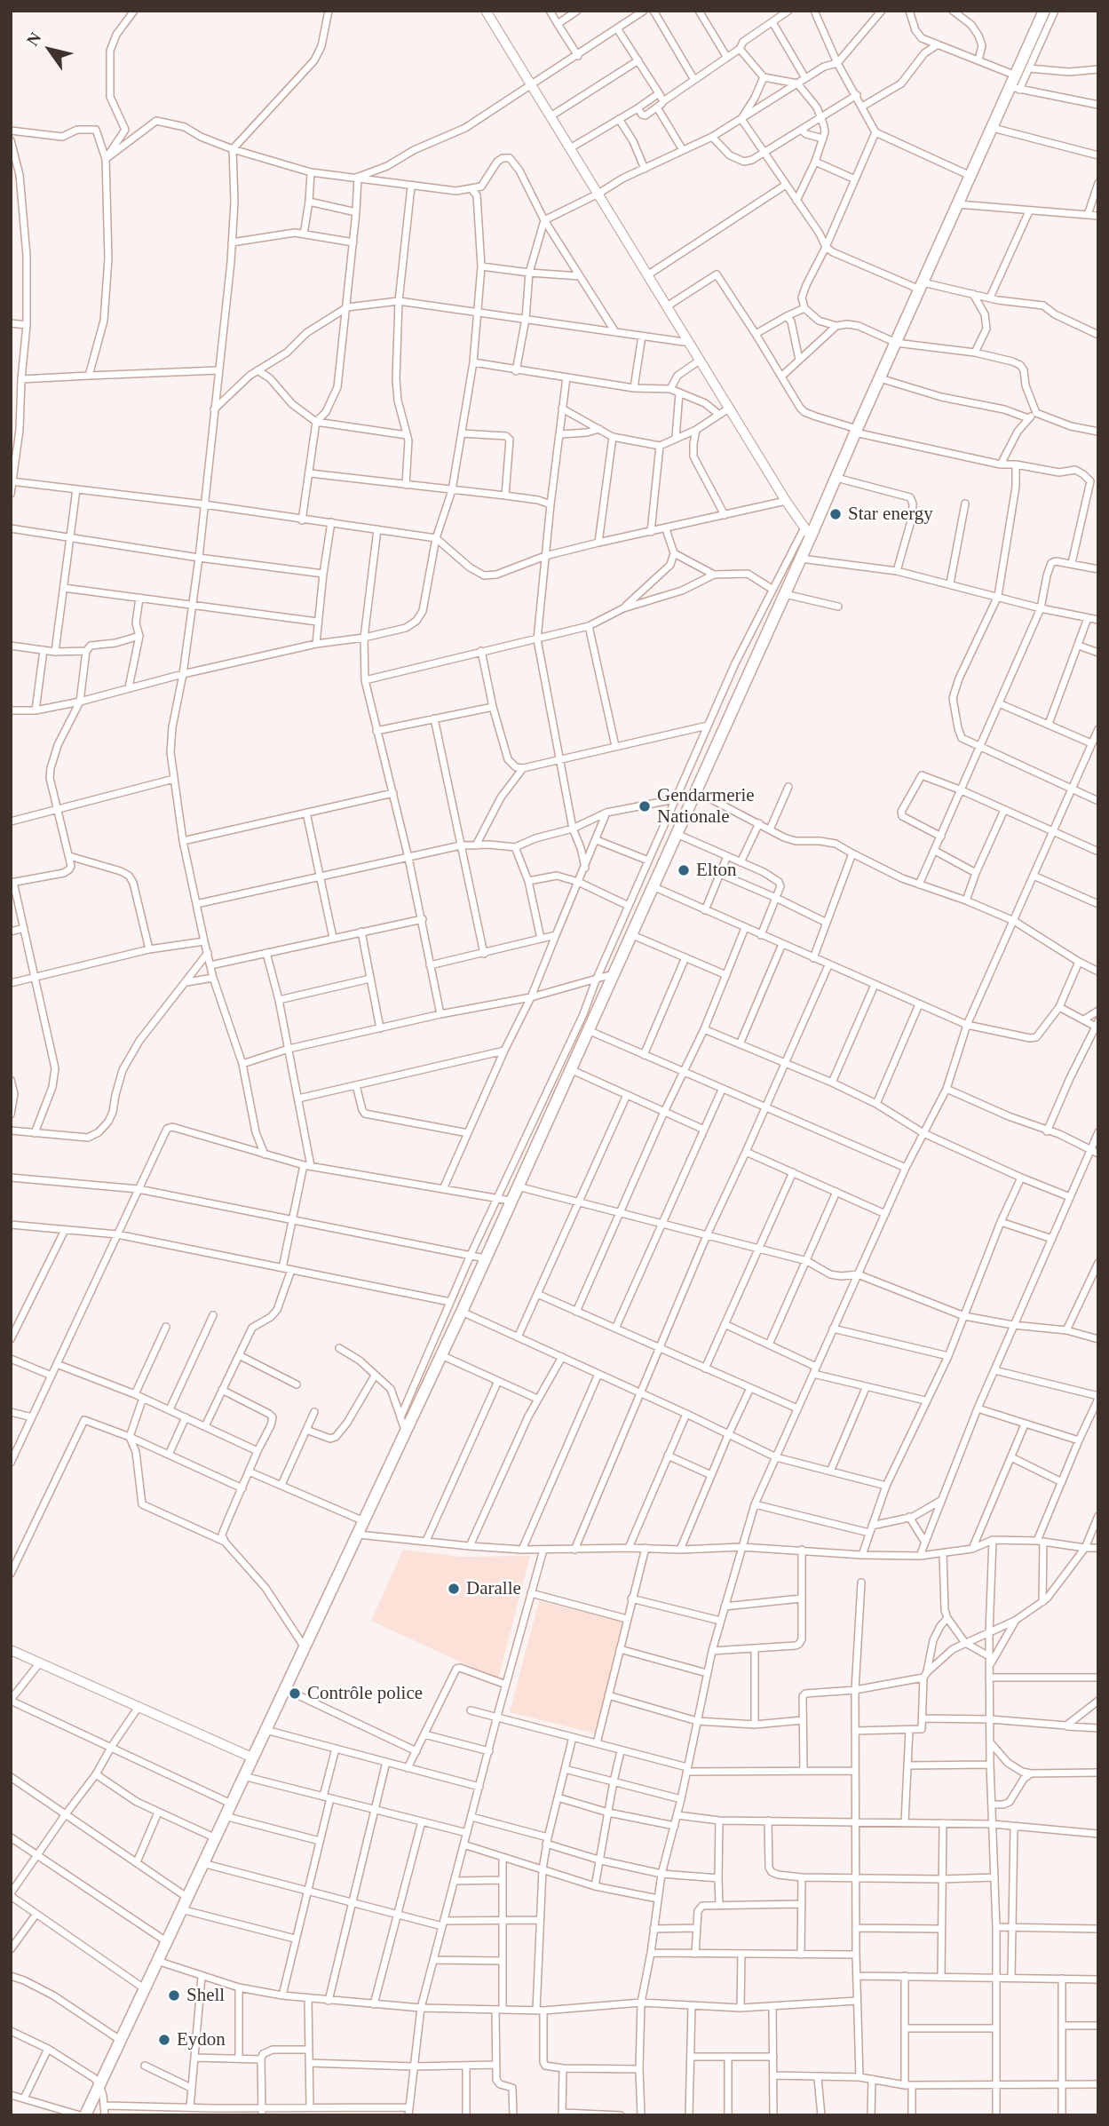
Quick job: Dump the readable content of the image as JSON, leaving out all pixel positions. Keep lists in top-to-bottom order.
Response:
{
  "places": [
    "Star energy",
    "Gendarmerie Nationale",
    "Elton",
    "Daralle",
    "Contrôle police",
    "Shell",
    "Eydon"
  ],
  "north": "top left"
}
